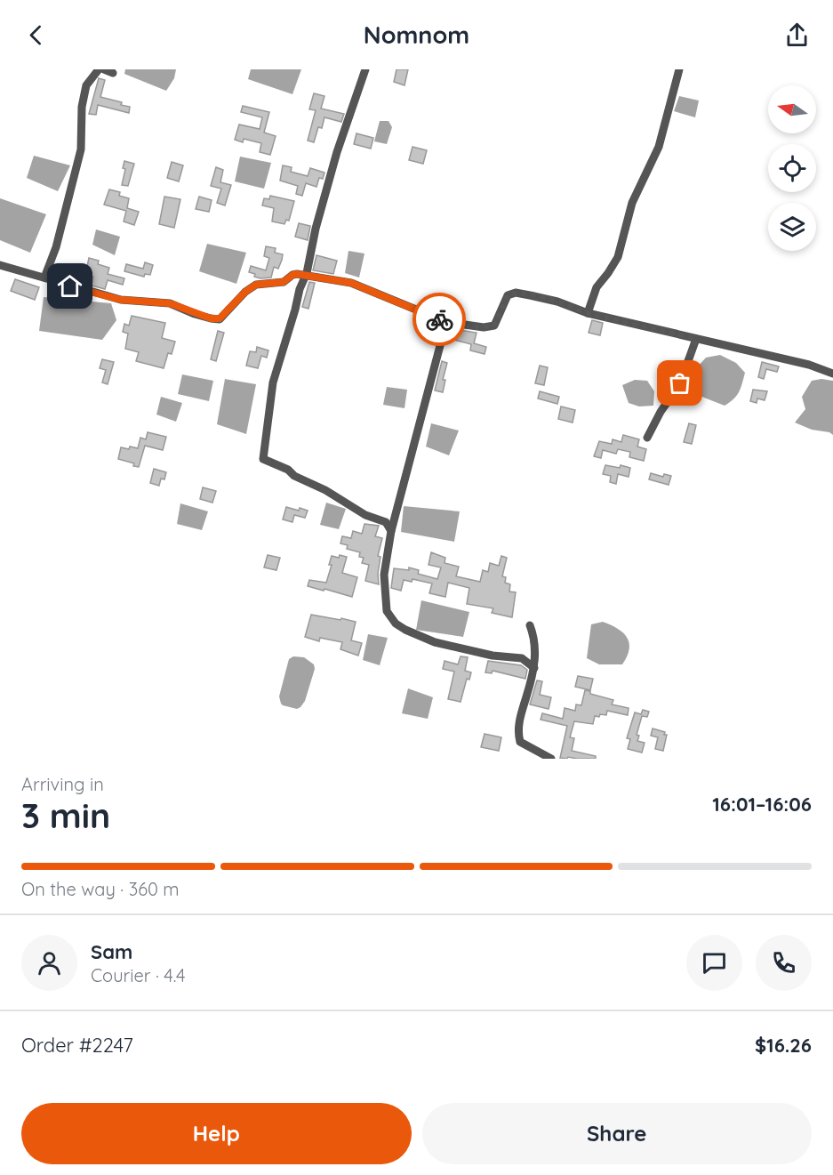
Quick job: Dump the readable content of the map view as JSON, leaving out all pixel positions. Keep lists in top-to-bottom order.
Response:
{
  "north": "left",
  "page": {
    "header": "Nomnom",
    "heading": ["3 min", "Arriving in", "16:01–16:06"],
    "panel": [
      "Sam",
      "Courier · 4.4",
      "Order #2247",
      "$16.26"
    ],
    "bar": "On the way · 360 m",
    "buttons": ["Help", "Share"]
  }
}
